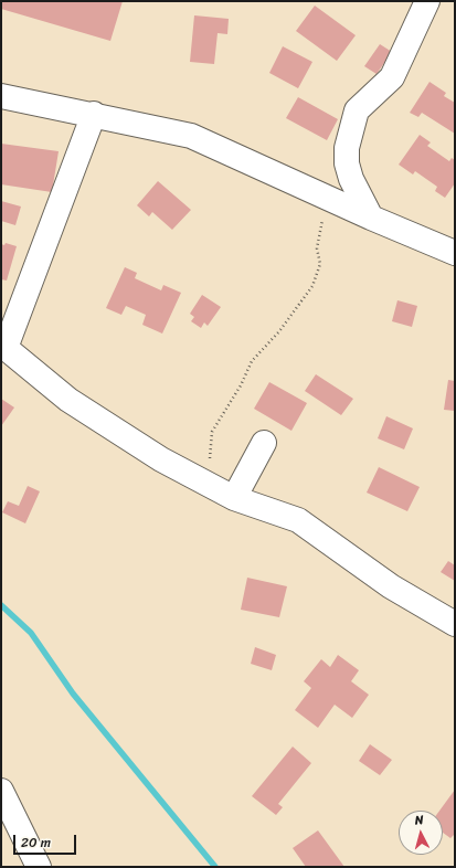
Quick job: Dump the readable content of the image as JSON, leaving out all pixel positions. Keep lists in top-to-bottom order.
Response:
{
  "scale_bar": "20 m",
  "north": "top"
}
